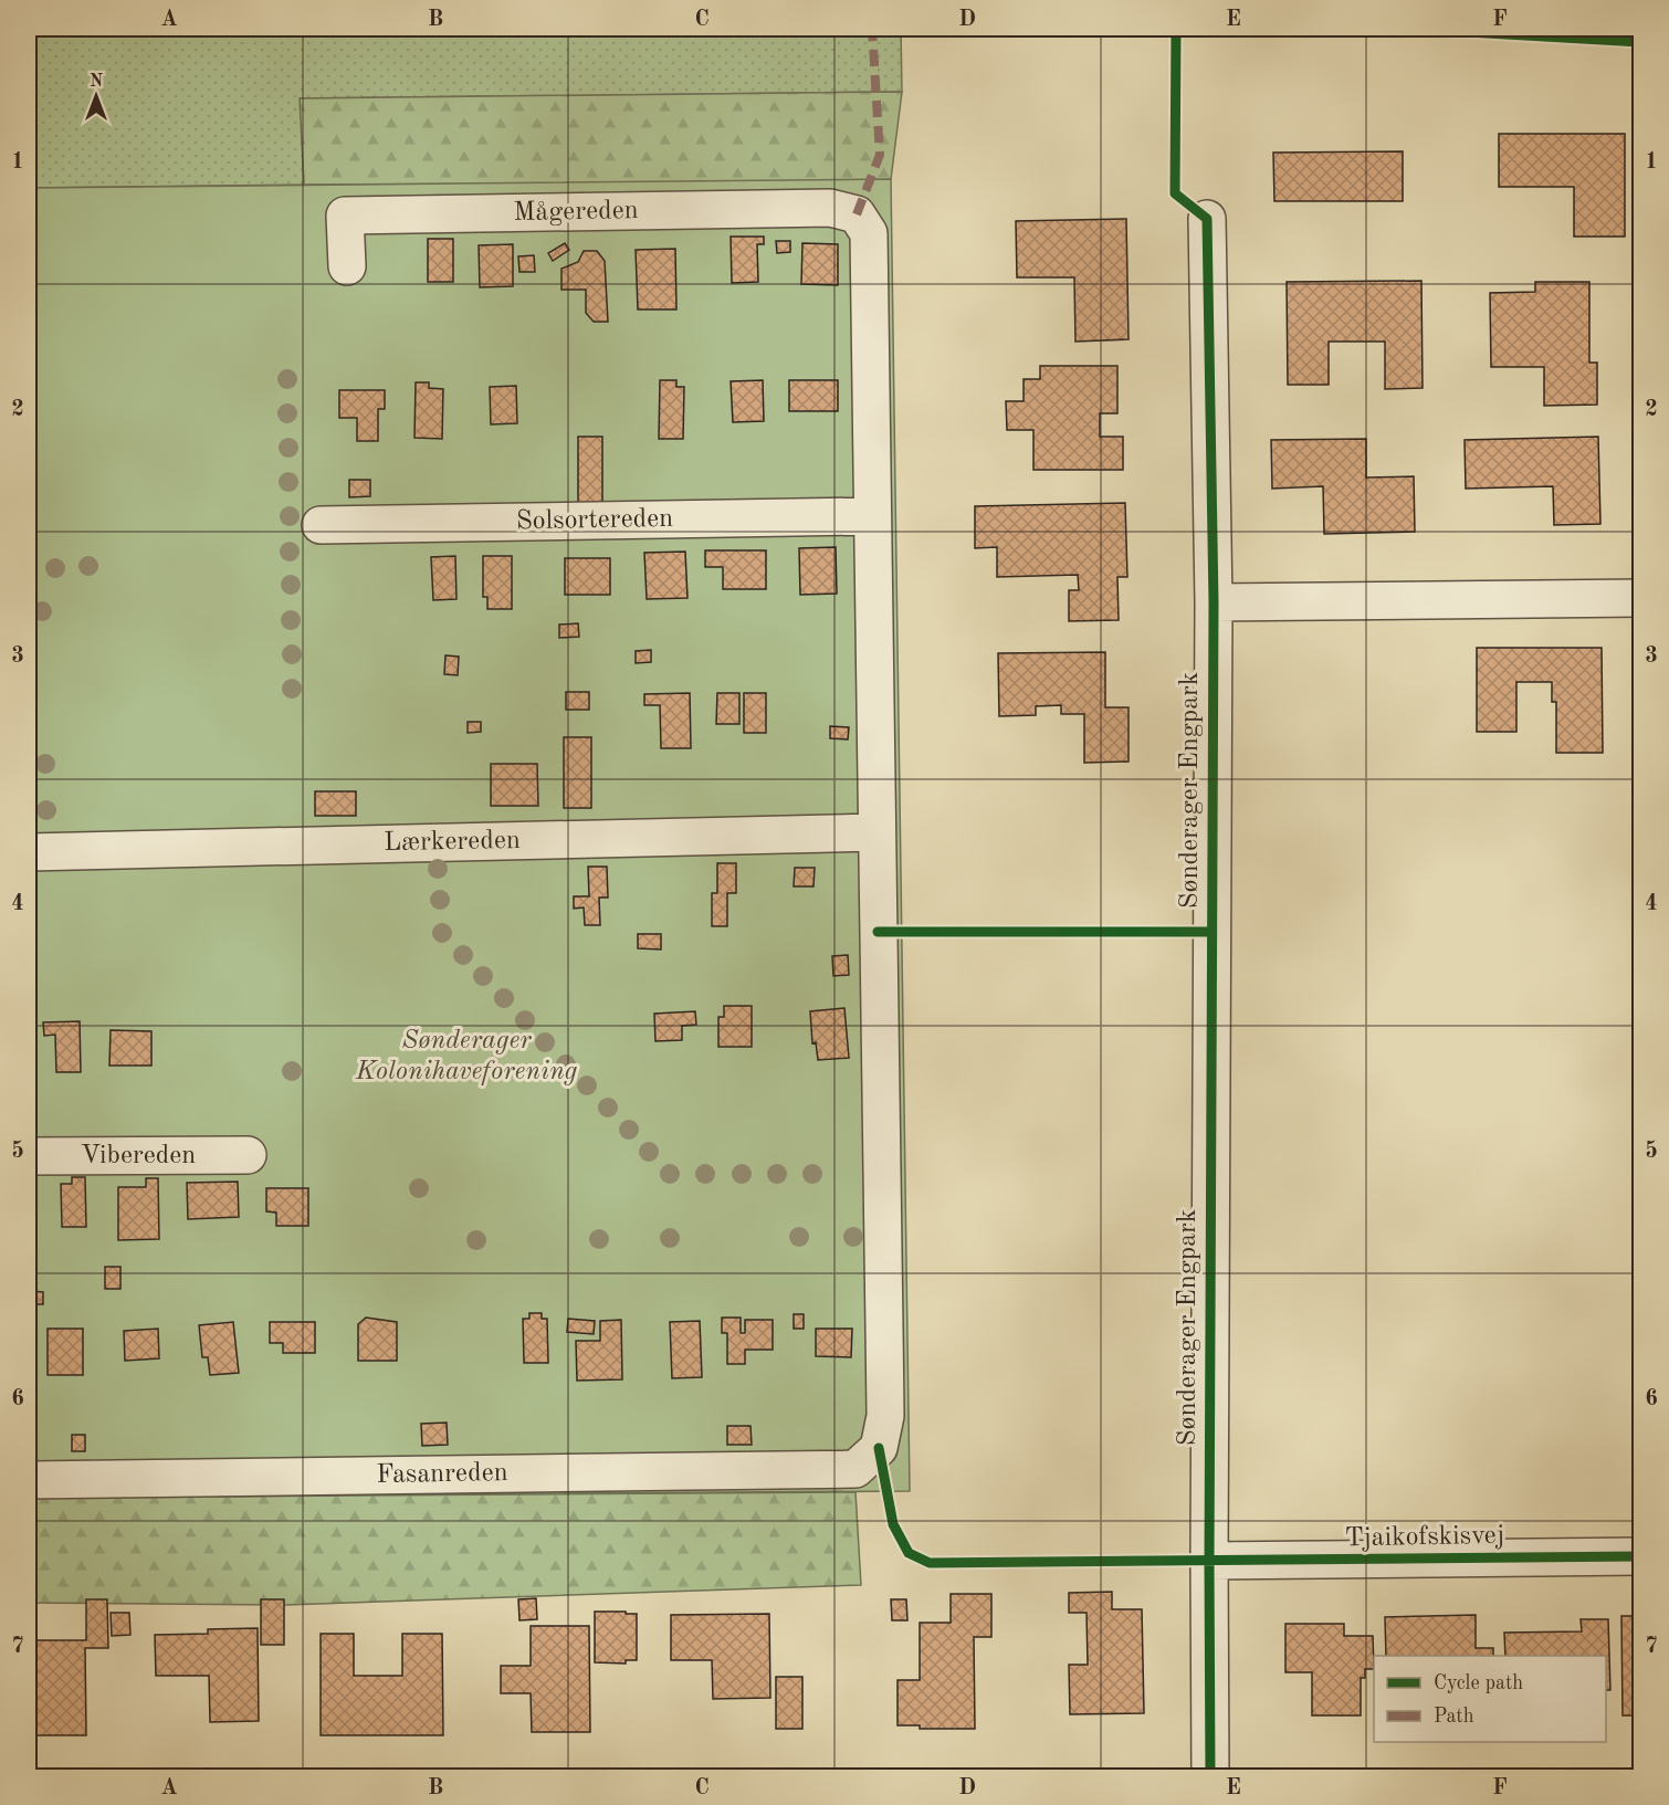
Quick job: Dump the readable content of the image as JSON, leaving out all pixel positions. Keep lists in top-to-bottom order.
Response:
{
  "streets": {
    "street": [
      "Mågereden",
      "Solsortereden",
      "Sønderager Engpark",
      "Lærkereden",
      "Vibereden",
      "Fasanreden",
      "Tjaikofskisvej"
    ]
  },
  "crossings": [
    ["Mågereden", "Solsortereden"],
    ["Sønderager Engpark", "Tjaikofskisvej"],
    ["Lærkereden", "Fasanreden"]
  ],
  "parks": ["Sønderager Kolonihaveforening"],
  "legend": ["Cycle path", "Path"],
  "north": "top",
  "grid": {
    "columns": [
      "A",
      "B",
      "C",
      "D",
      "E",
      "F"
    ],
    "rows": [
      "1",
      "2",
      "3",
      "4",
      "5",
      "6",
      "7"
    ]
  }
}
